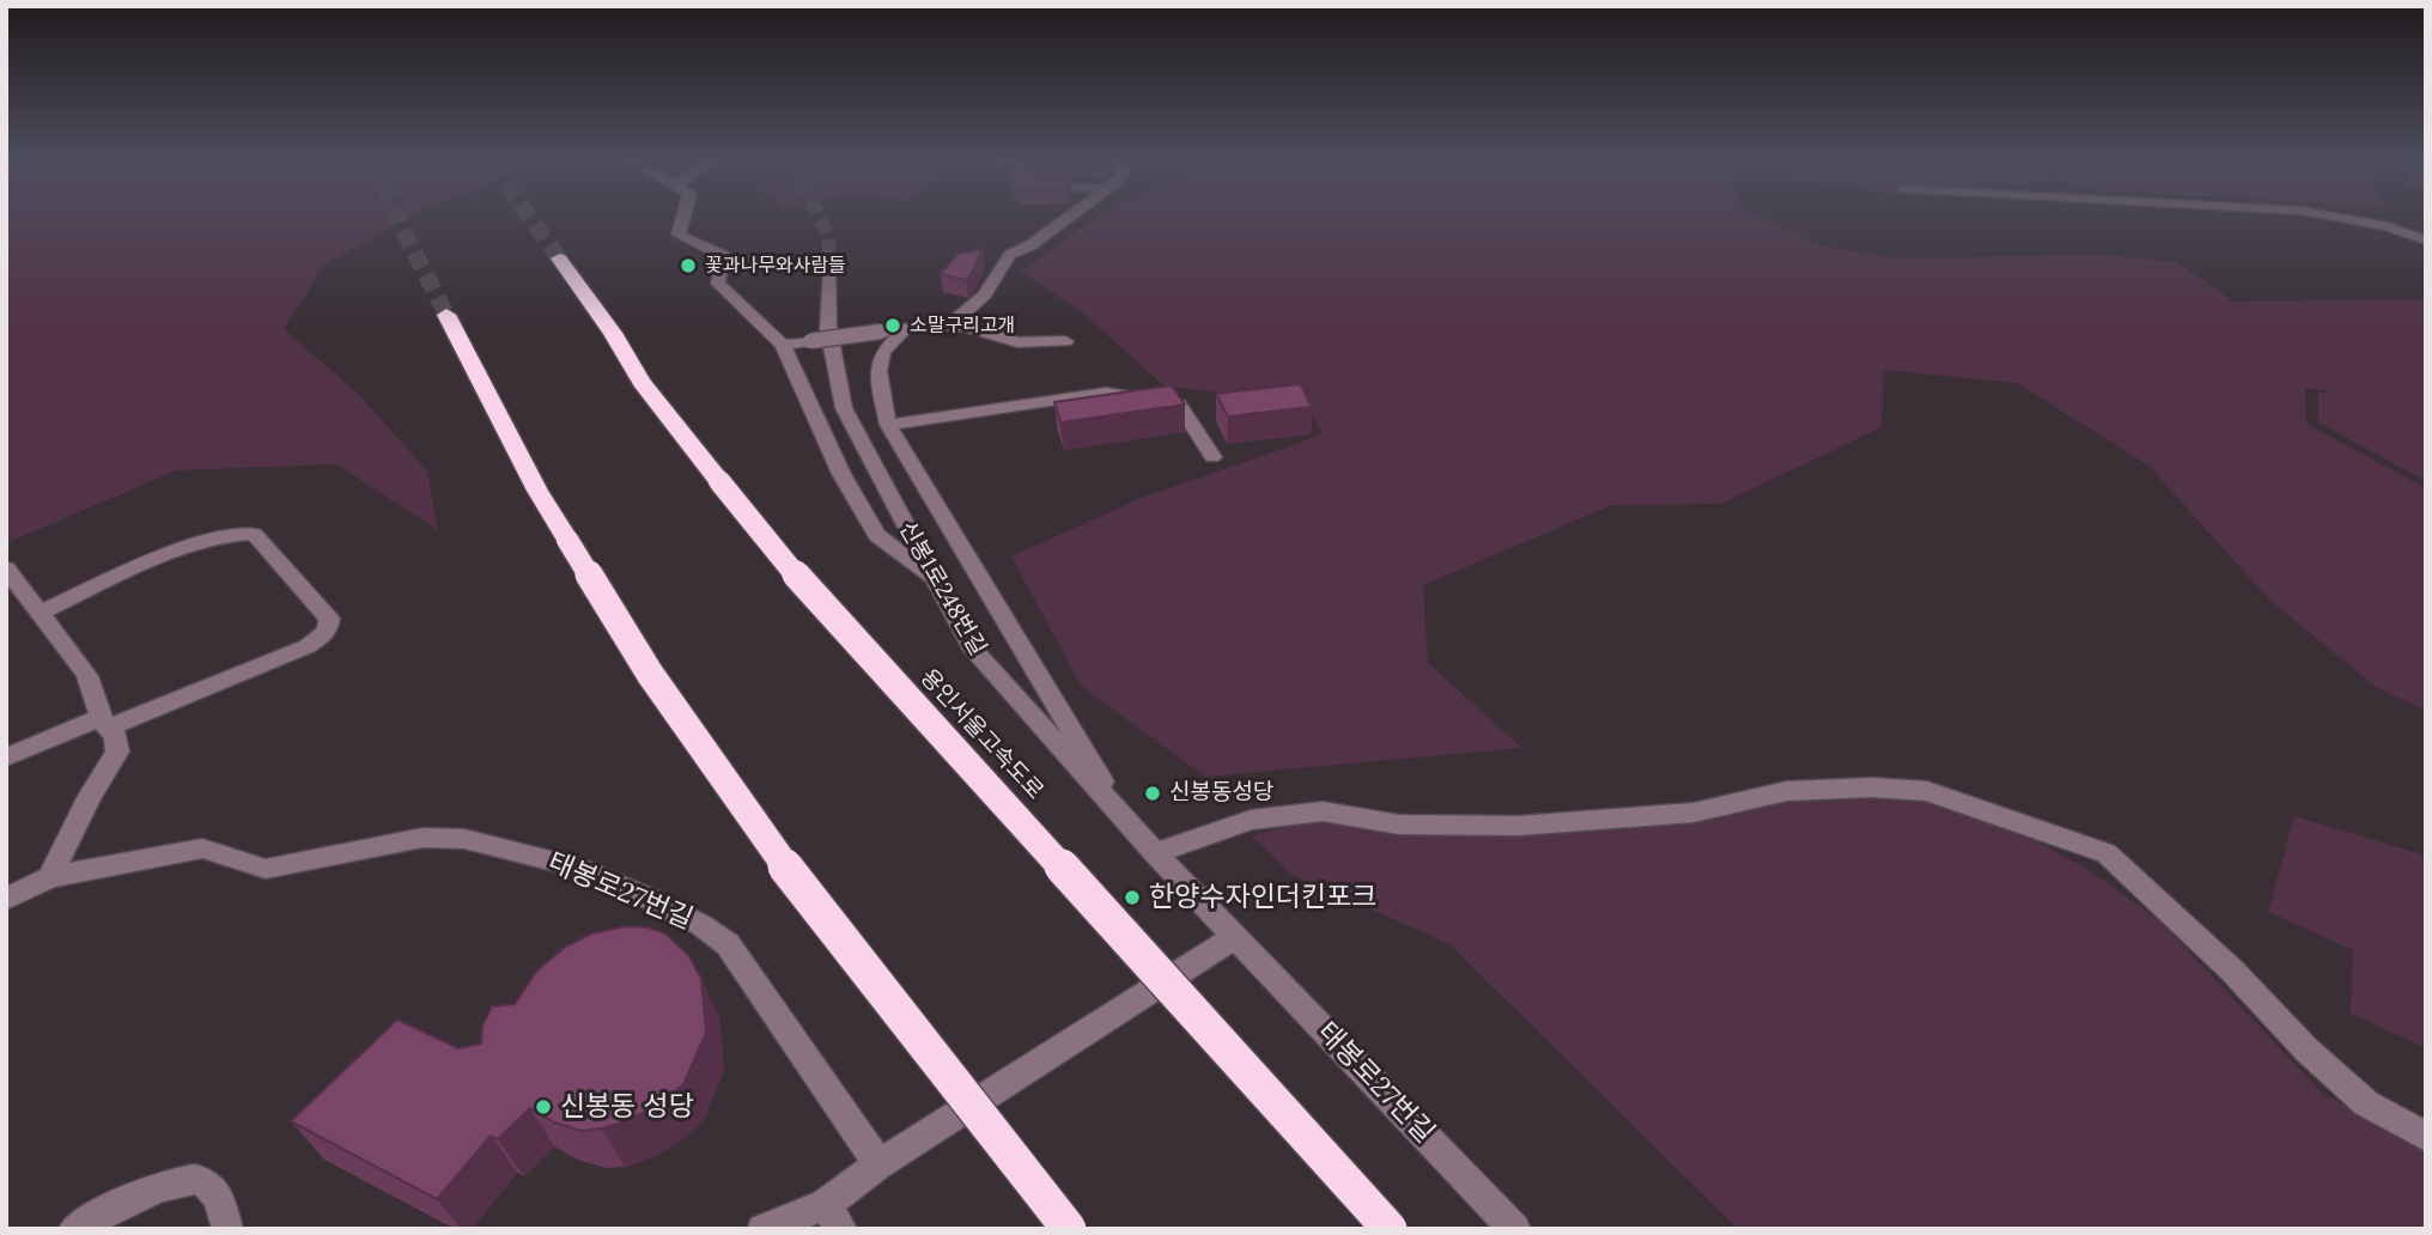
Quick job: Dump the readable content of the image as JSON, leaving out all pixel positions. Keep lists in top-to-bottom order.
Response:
{
  "streets": {
    "highway": ["용인서울고속도로"],
    "street": ["신봉1로248번길", "태봉로27번길"]
  },
  "crossings": [
    ["신봉1로248번길", "태봉로27번길"]
  ],
  "places": [
    "꽃과나무와사람들",
    "소말구리고개",
    "신봉동성당",
    "한양수자인더킨포크",
    "신봉동 성당"
  ]
}
